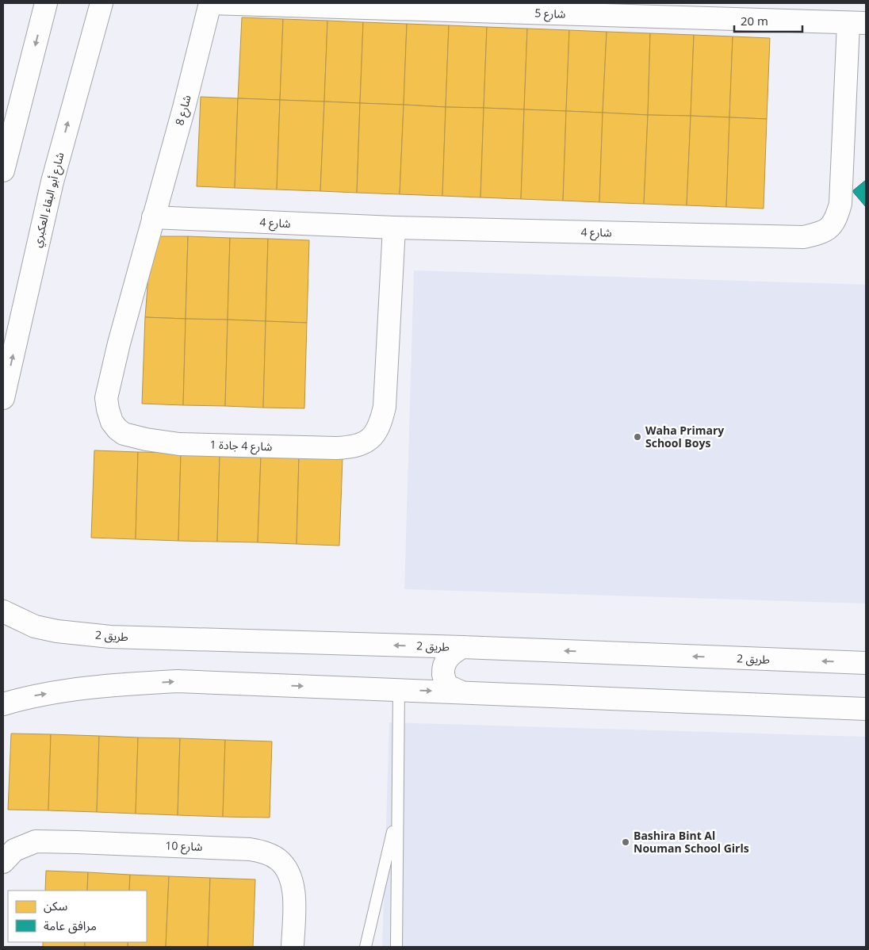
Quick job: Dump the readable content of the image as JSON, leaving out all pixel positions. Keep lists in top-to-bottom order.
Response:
{
  "streets": {
    "street": [
      "شارع 5",
      "شارع 8",
      "شارع أبو البقاء العكبري",
      "شارع 4",
      "شارع 4 جادة 1",
      "طريق 2",
      "شارع 10"
    ]
  },
  "crossings": [
    ["شارع 5", "شارع 8"],
    ["شارع 5", "شارع 4"],
    ["شارع 8", "شارع 4"],
    ["شارع 8", "شارع 4 جادة 1"],
    ["شارع 4", "شارع 4 جادة 1"]
  ],
  "places": ["Waha Primary School Boys", "Bashira Bint Al Nouman School Girls"],
  "legend": ["سكن", "مرافق عامة"],
  "scale_bar": "20 m"
}
